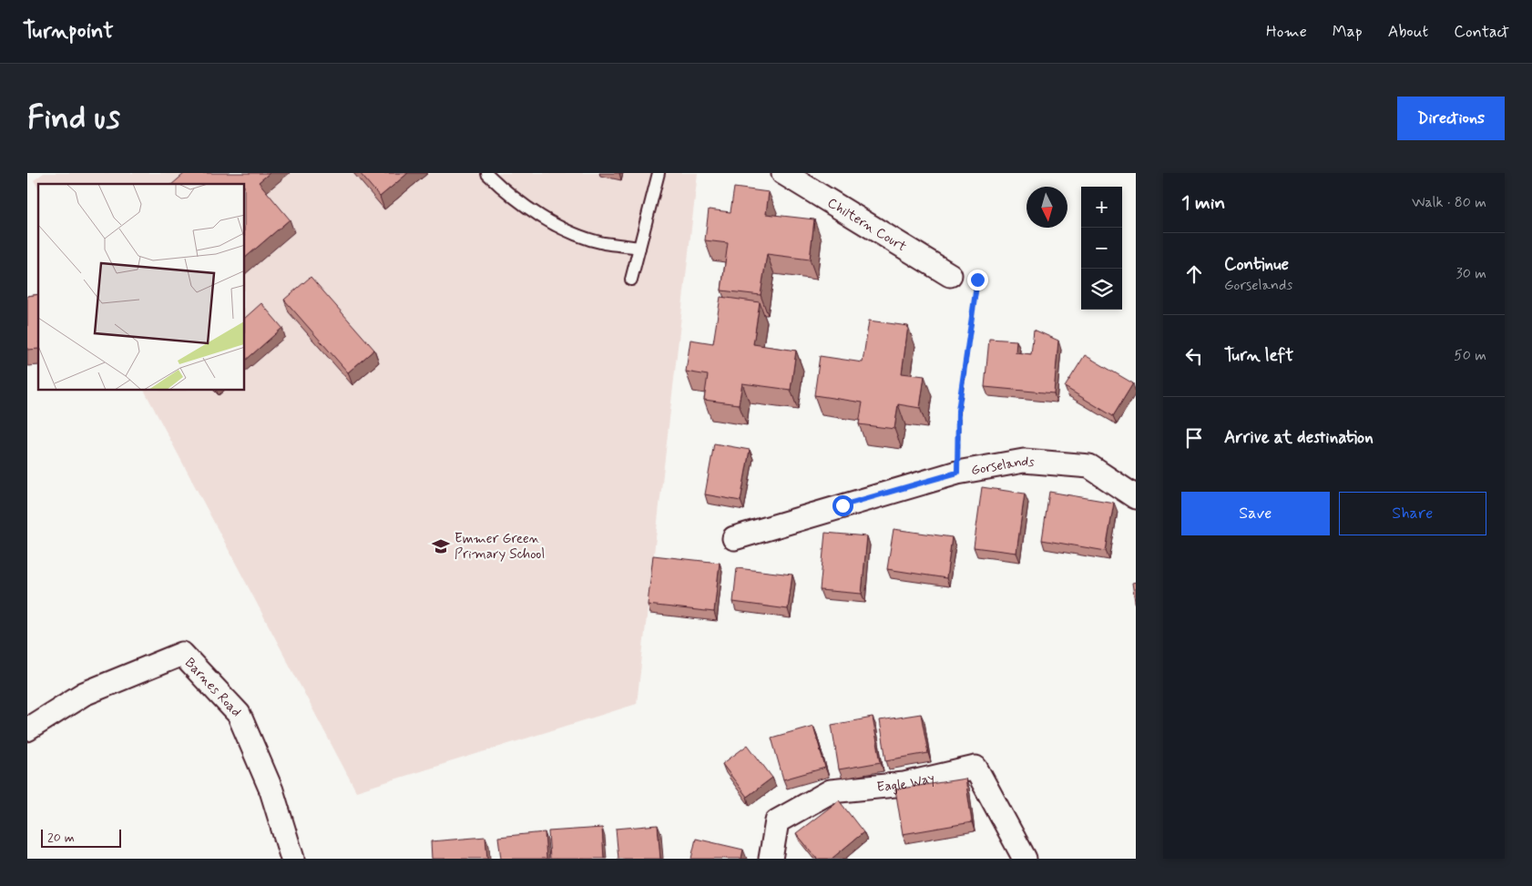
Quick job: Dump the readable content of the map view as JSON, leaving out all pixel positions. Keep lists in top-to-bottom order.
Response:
{
  "streets": {
    "street": [
      "Chiltern Court",
      "Gorselands",
      "Barnes Road",
      "Eagle Way"
    ]
  },
  "places": {
    "school or university": ["Emmer Green Primary School"]
  },
  "scale_bar": "20 m",
  "north": "bottom",
  "page": {
    "header": "Turnpoint",
    "nav": [
      "Home",
      "Map",
      "About",
      "Contact"
    ],
    "buttons": [
      "Directions",
      ["Save", "Share"]
    ],
    "title": "Find us",
    "heading": ["1 min", "Walk · 80 m"],
    "map_buttons": ["+", "−"],
    "list": [
      ["Continue", "Gorselands", "30 m"],
      ["Turn left", "50 m"],
      "Arrive at destination"
    ],
    "scale": "20 m"
  }
}
